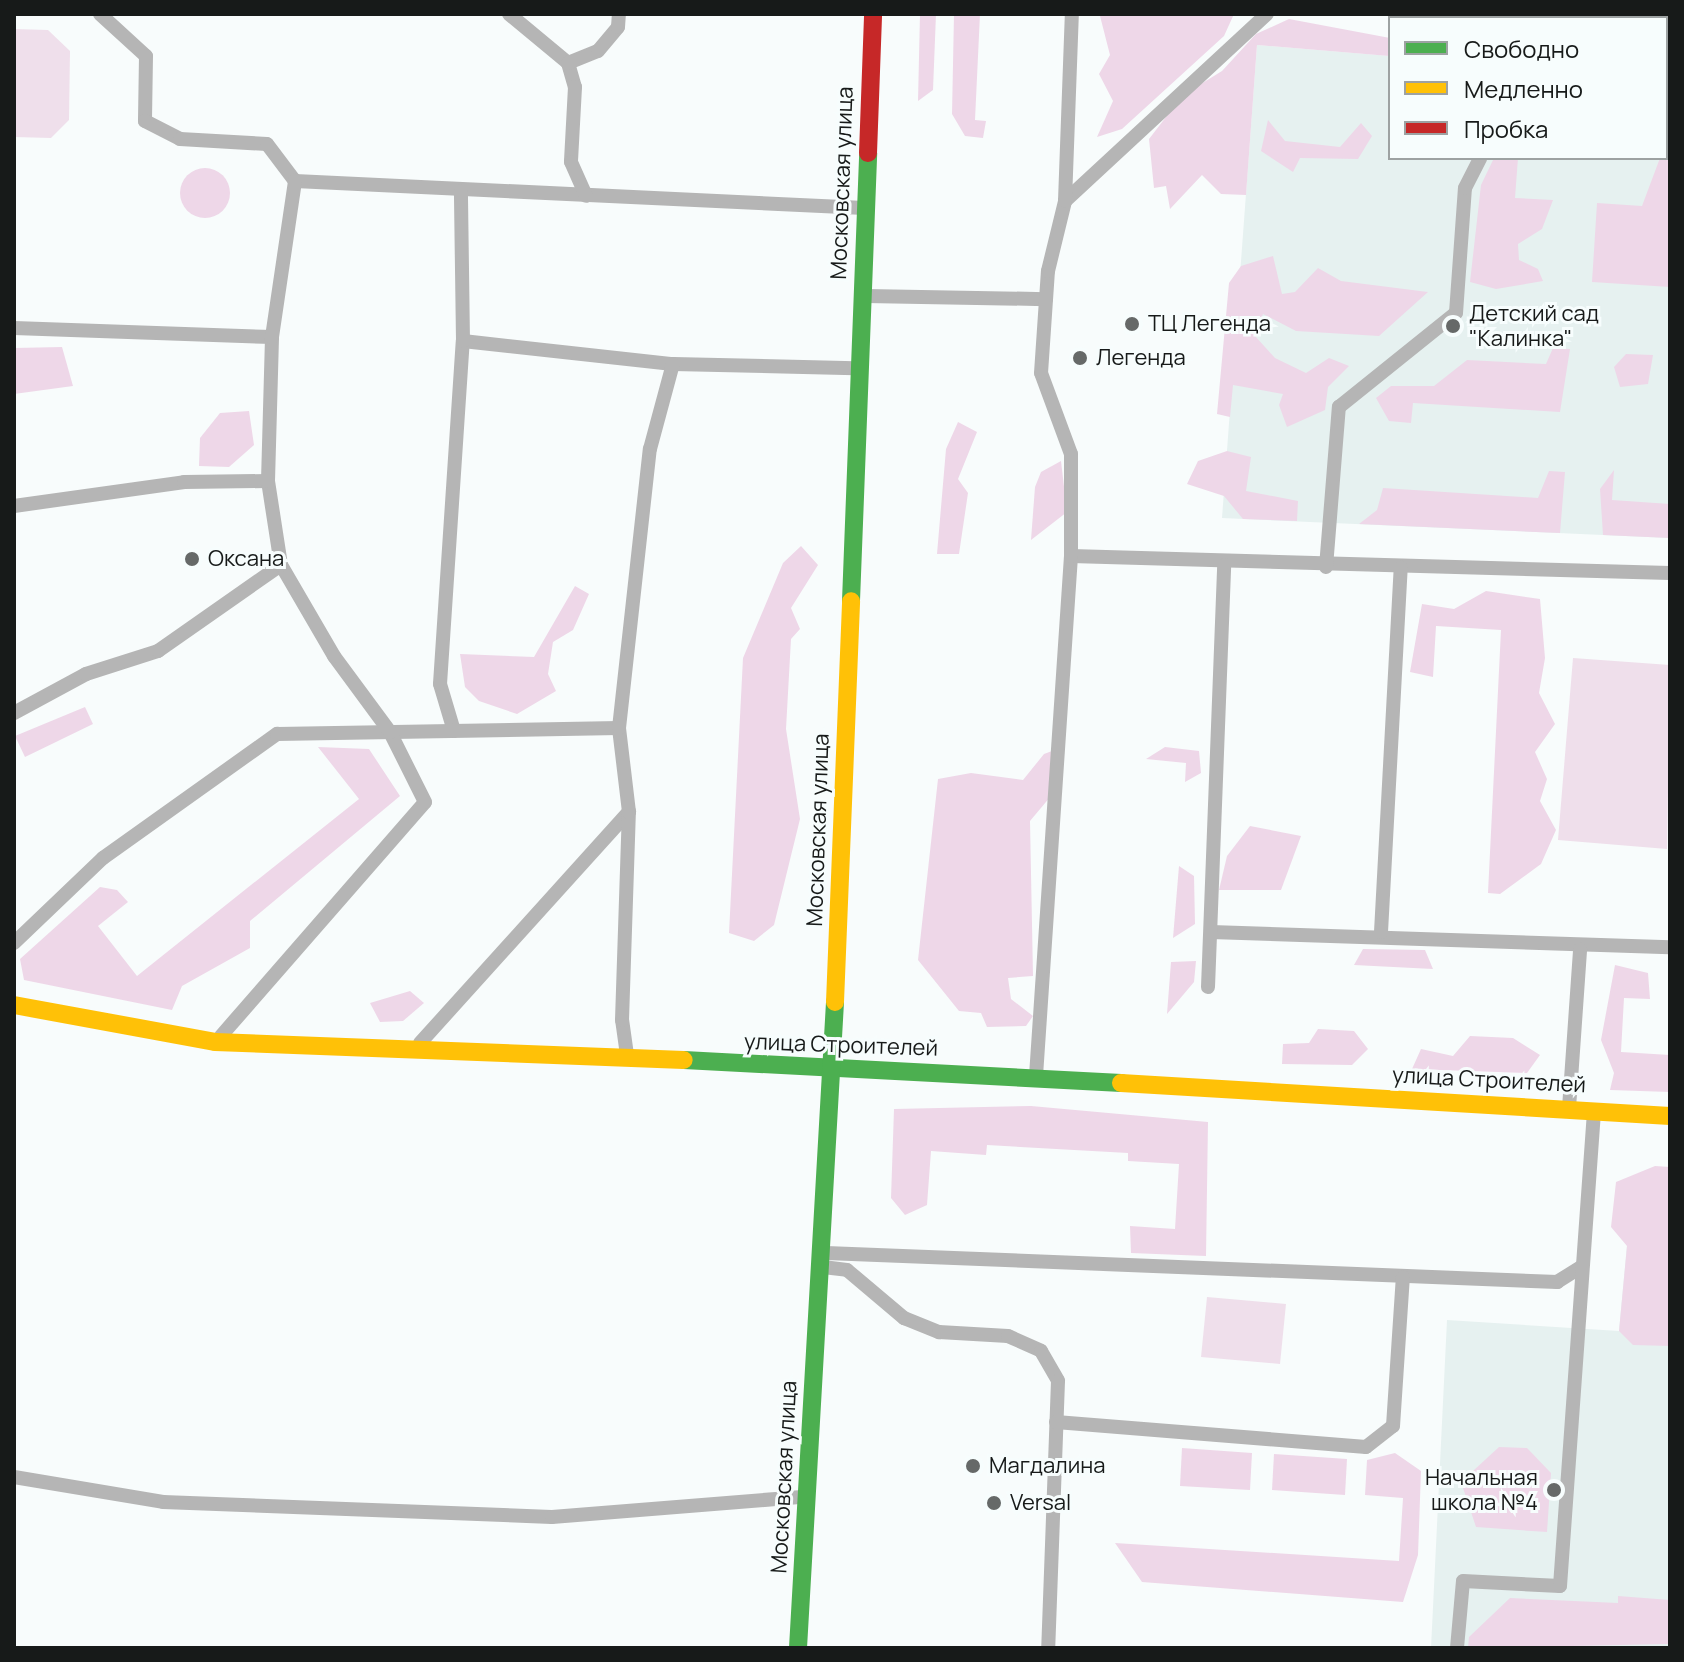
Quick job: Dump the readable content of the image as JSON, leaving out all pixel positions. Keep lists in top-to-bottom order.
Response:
{
  "streets": {
    "street": ["Московская улица", "улица Строителей"]
  },
  "crossings": [
    ["Московская улица", "улица Строителей"]
  ],
  "places": [
    "ТЦ Легенда",
    "Детский сад \"Калинка\"",
    "Легенда",
    "Оксана",
    "Магдалина",
    "Начальная школа №4",
    "Versal"
  ],
  "legend": ["Свободно", "Медленно", "Пробка"]
}
